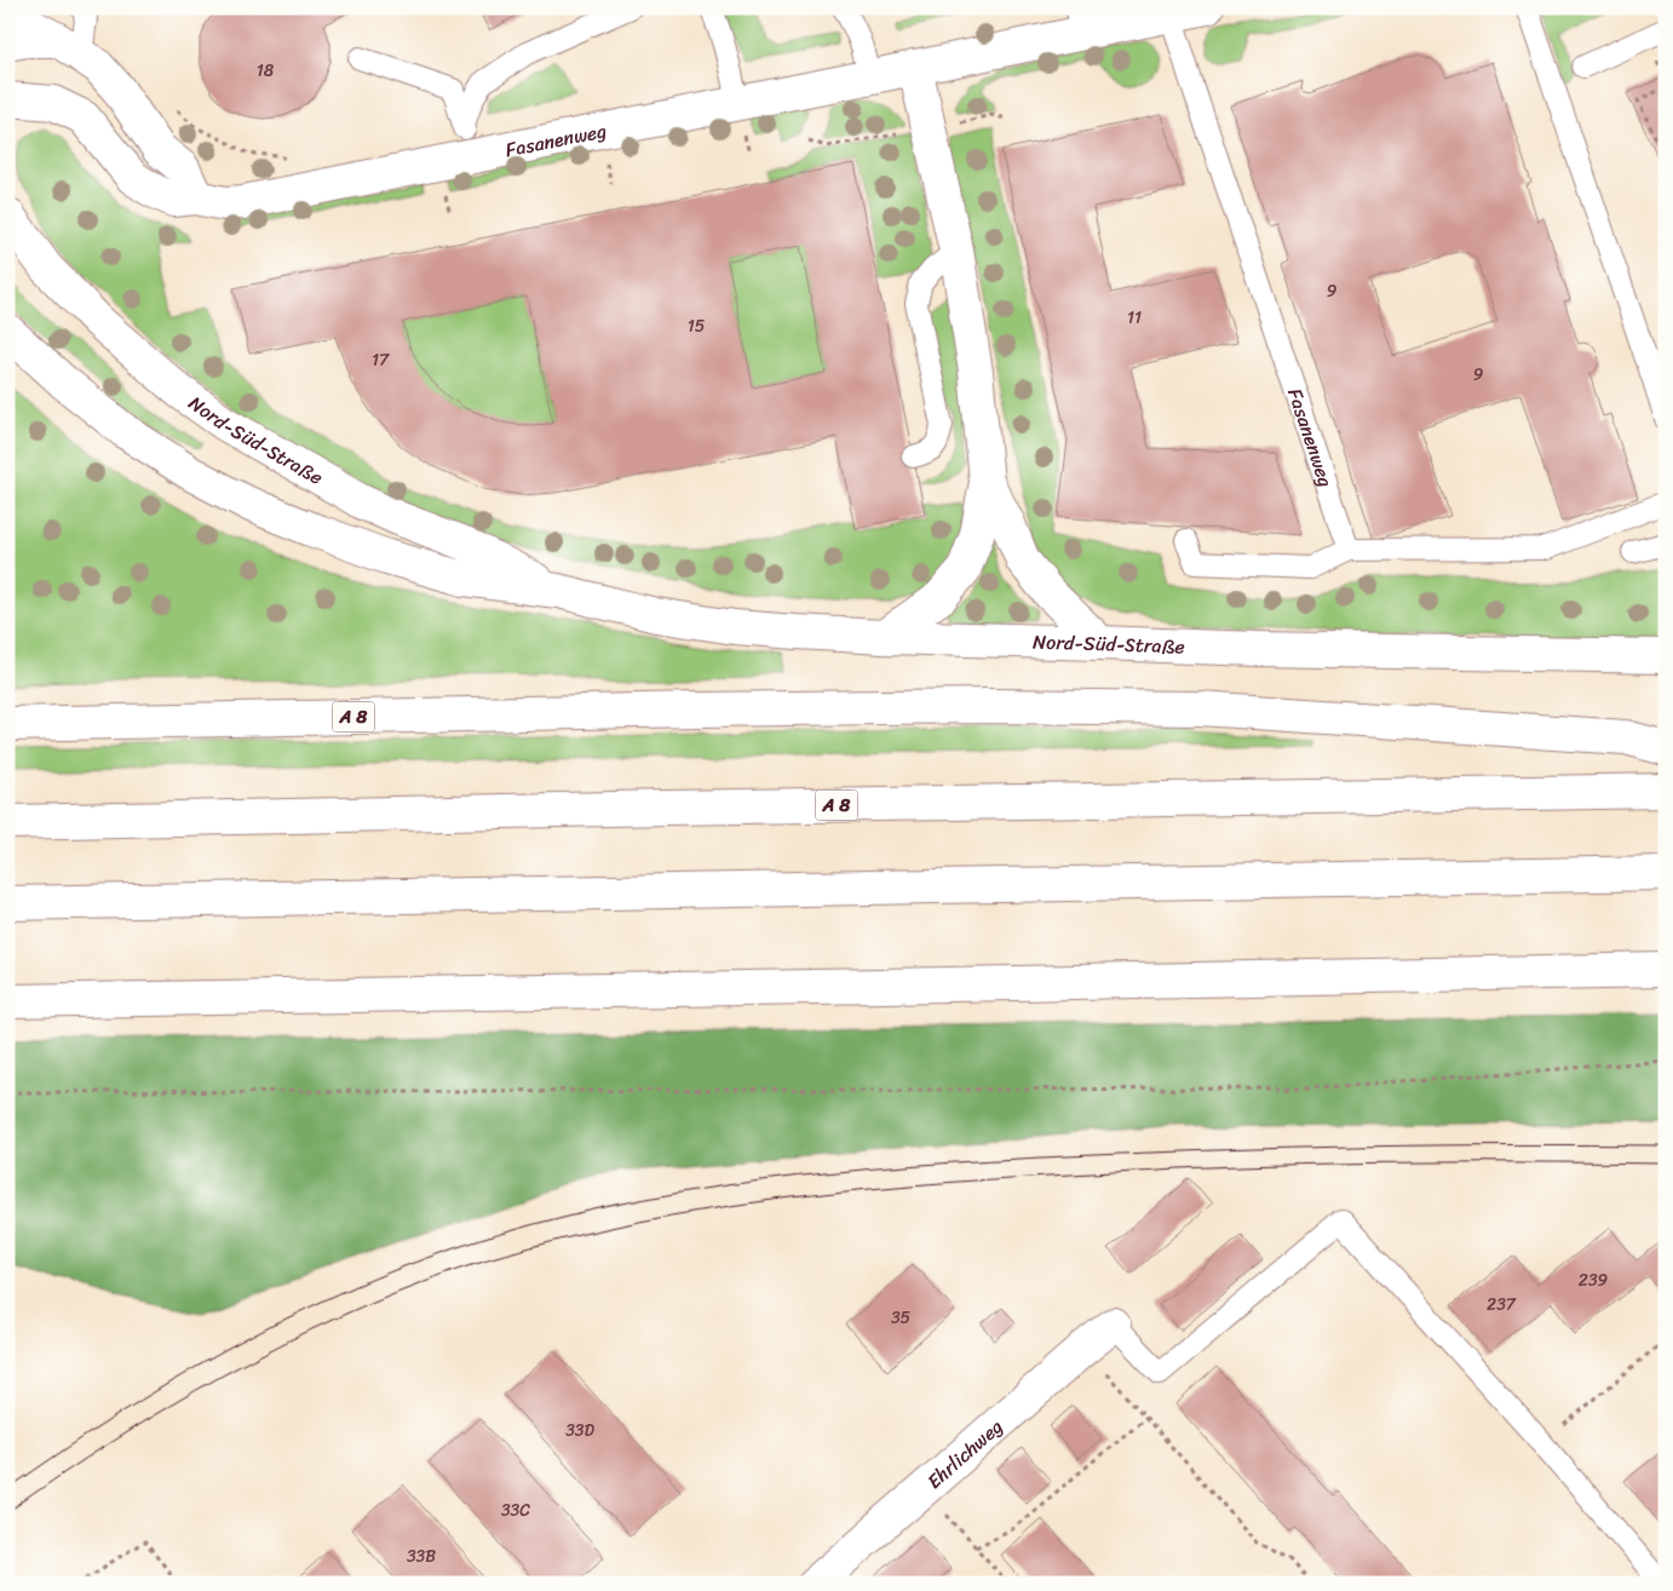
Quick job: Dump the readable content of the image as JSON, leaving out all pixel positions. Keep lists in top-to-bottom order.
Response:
{
  "streets": {
    "main road": [
      "Fasanenweg",
      "Nord-Süd-Straße",
      "A 8",
      "Ehrlichweg"
    ]
  },
  "house_numbers": [
    "18",
    "9",
    "11",
    "15",
    "17",
    "9",
    "239",
    "237",
    "35",
    "33D",
    "33C",
    "33B"
  ]
}
